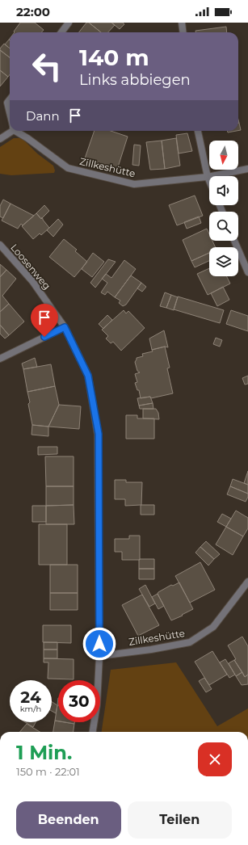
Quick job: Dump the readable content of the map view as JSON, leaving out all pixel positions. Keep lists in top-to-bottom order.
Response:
{
  "streets": {
    "street": ["Zillkeshütte", "Loosenweg"]
  },
  "crossings": [
    ["Zillkeshütte", "Loosenweg"]
  ],
  "north": "bottom",
  "page": {
    "status": "22:00",
    "turn": ["140 m", "Links abbiegen"],
    "then": "Dann",
    "speed": "24 km/h",
    "limit": "30",
    "heading": ["1 Min.", "150 m · 22:01"],
    "buttons": ["Beenden", "Teilen"]
  }
}
